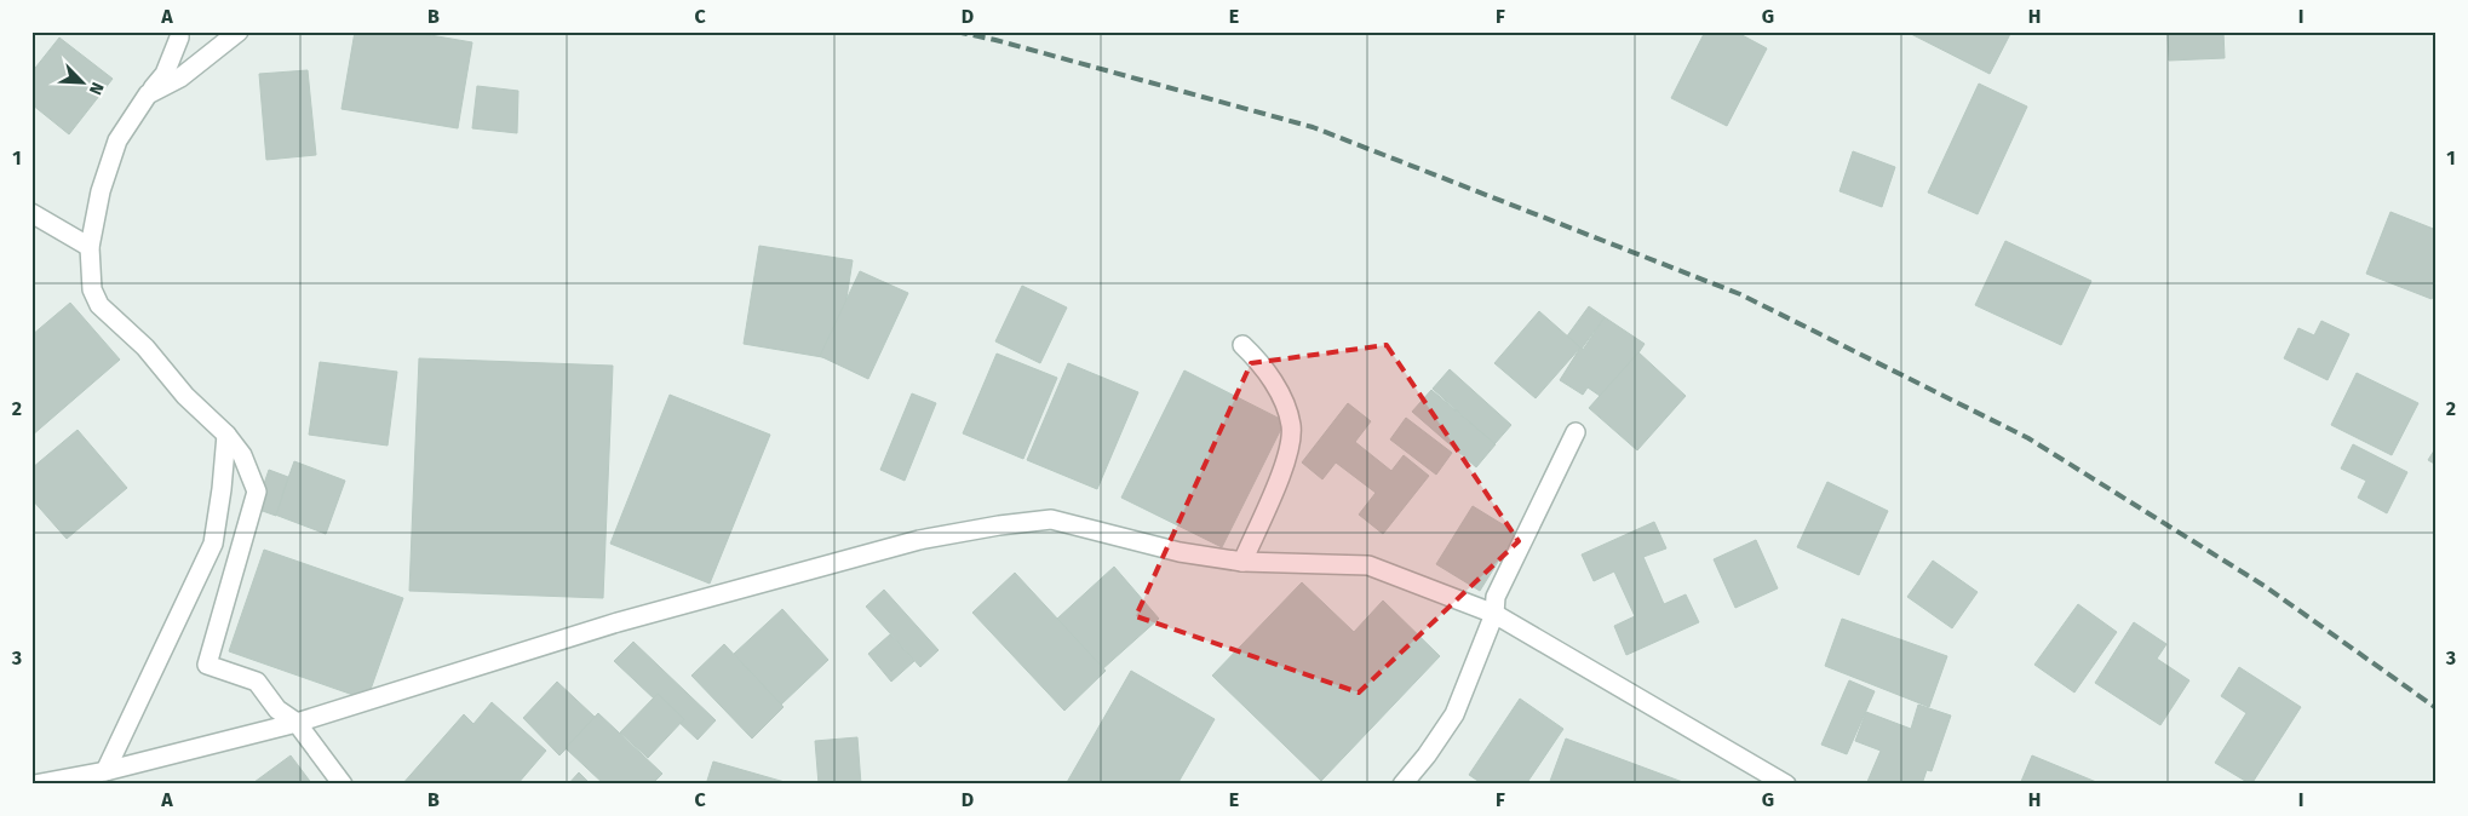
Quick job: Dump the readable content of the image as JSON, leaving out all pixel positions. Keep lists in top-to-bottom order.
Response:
{
  "north": "bottom right",
  "grid": {
    "columns": [
      "A",
      "B",
      "C",
      "D",
      "E",
      "F",
      "G",
      "H",
      "I"
    ],
    "rows": ["1", "2", "3"]
  }
}
